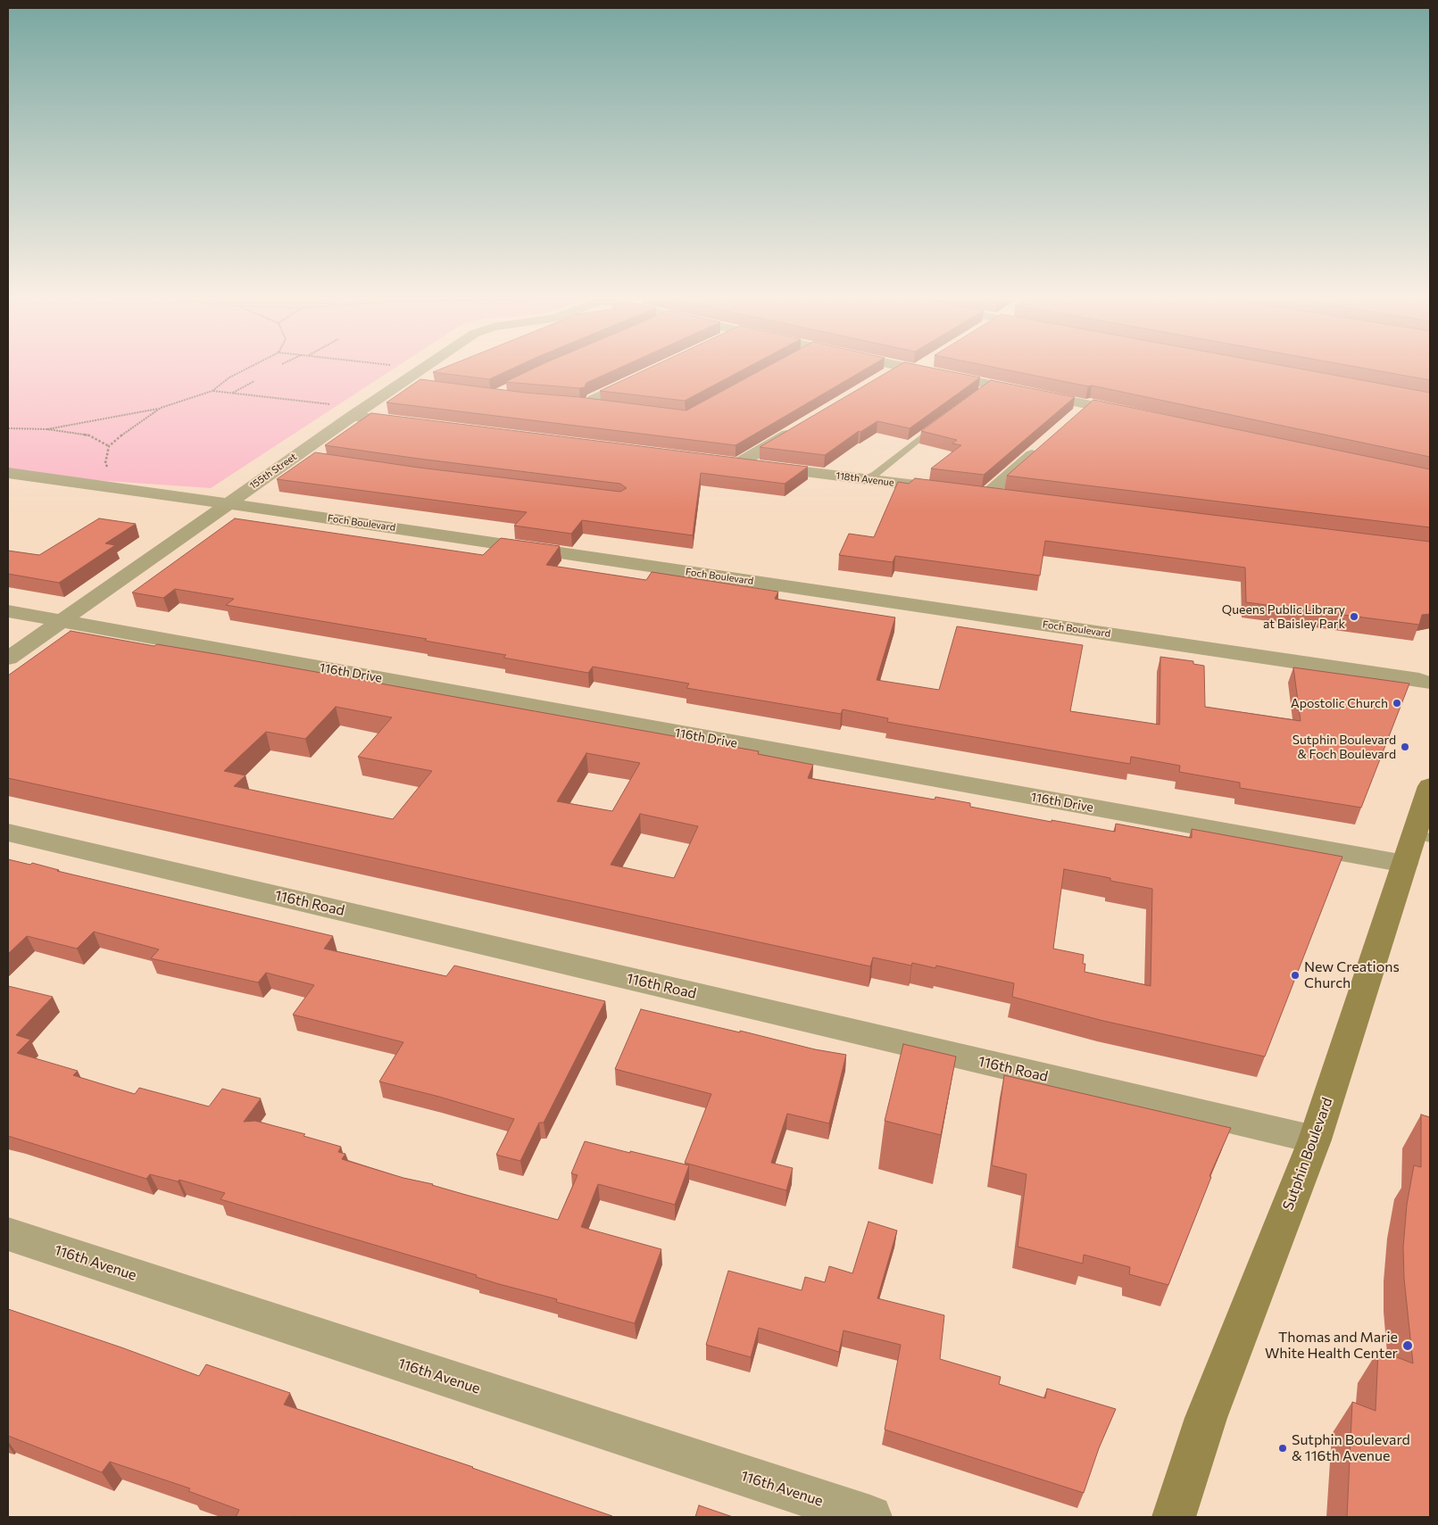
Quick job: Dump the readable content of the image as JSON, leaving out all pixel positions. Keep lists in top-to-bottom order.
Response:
{
  "streets": {
    "main road": ["Sutphin Boulevard"],
    "street": [
      "155th Street",
      "118th Avenue",
      "Foch Boulevard",
      "116th Drive",
      "116th Road",
      "116th Avenue"
    ]
  },
  "crossings": [
    ["155th Street", "Foch Boulevard"],
    ["155th Street", "116th Drive"],
    ["116th Drive", "Sutphin Boulevard"],
    ["116th Road", "Sutphin Boulevard"]
  ],
  "places": [
    "Queens Public Library at Baisley Park",
    "Apostolic Church",
    "Sutphin Boulevard & Foch Boulevard",
    "New Creations Church",
    "Thomas and Marie White Health Center",
    "Sutphin Boulevard & 116th Avenue"
  ]
}
